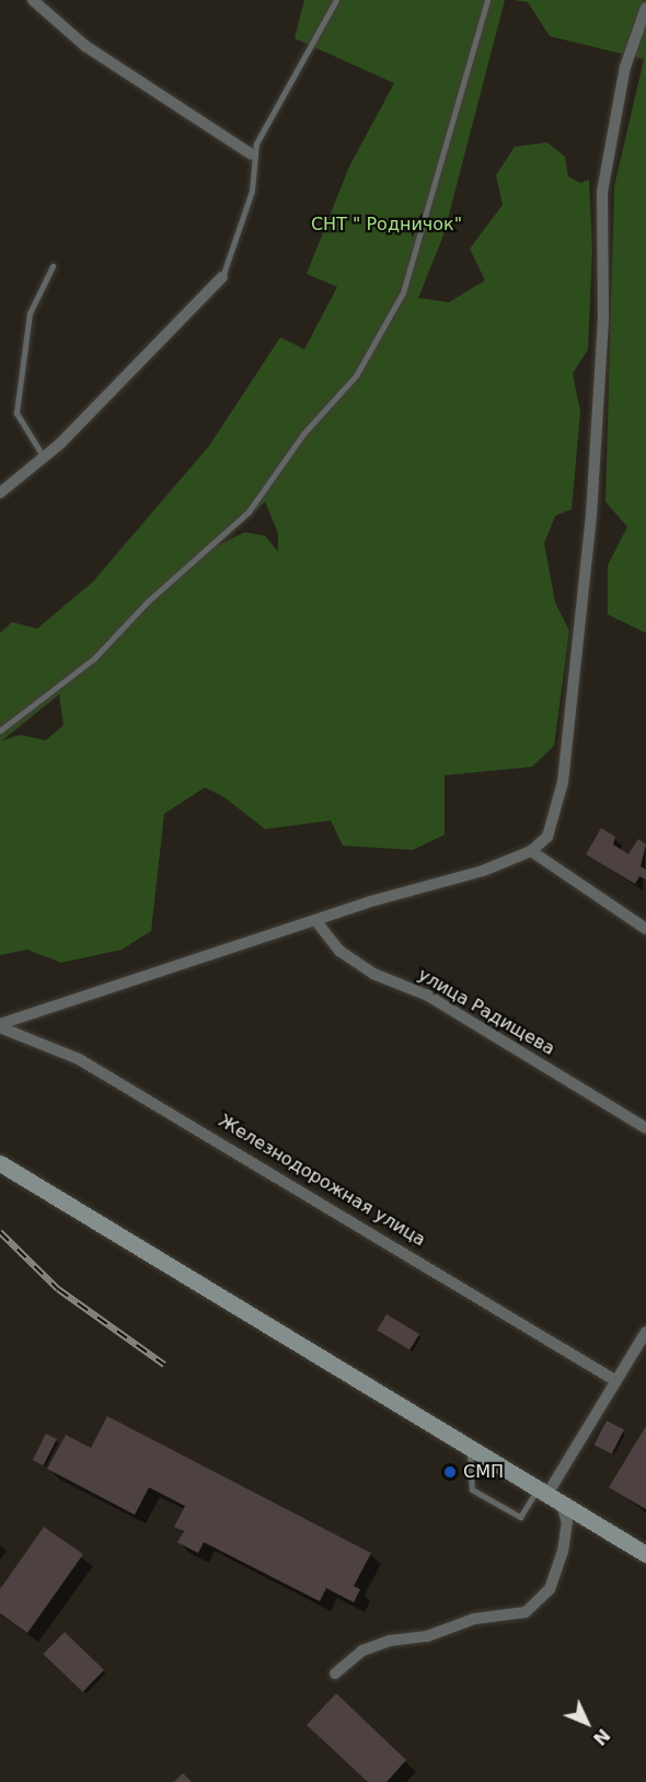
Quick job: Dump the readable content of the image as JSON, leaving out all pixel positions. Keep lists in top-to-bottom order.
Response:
{
  "streets": {
    "street": ["улица Радищева", "Железнодорожная улица"]
  },
  "parks": ["СНТ \" Родничок\""],
  "places": ["СМП"],
  "north": "bottom right"
}
